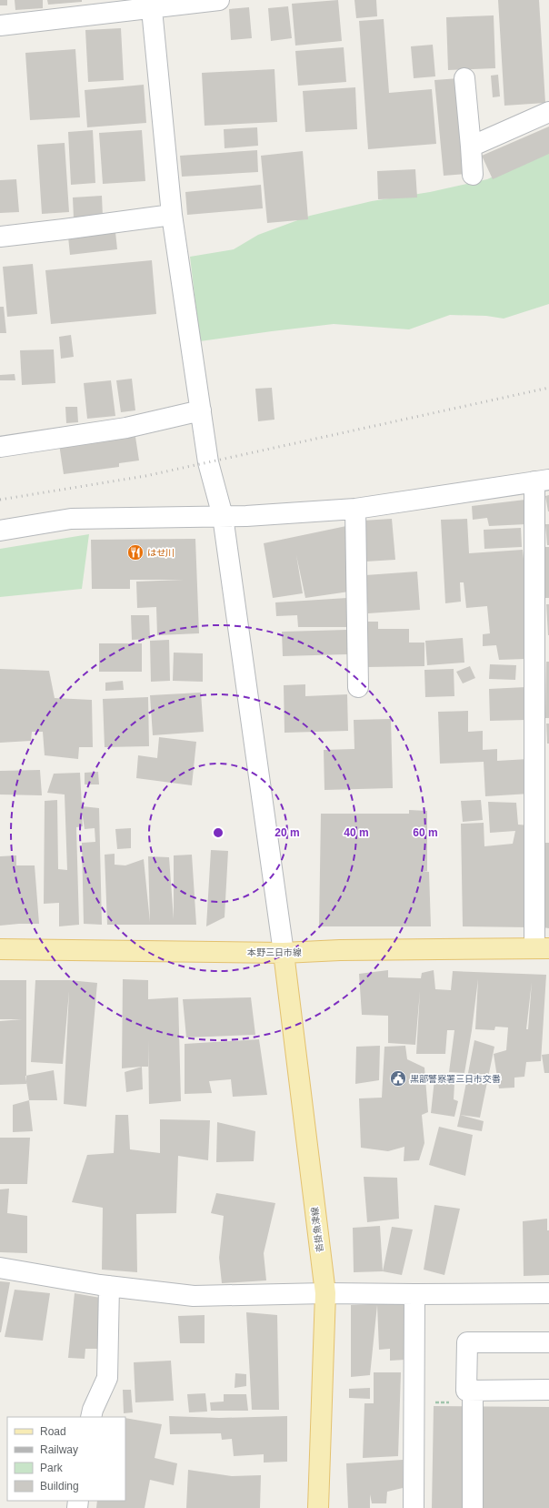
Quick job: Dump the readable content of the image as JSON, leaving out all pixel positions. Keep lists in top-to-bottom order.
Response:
{
  "streets": {
    "main road": ["本野三日市線", "沓掛魚津線"]
  },
  "crossings": [
    ["本野三日市線", "沓掛魚津線"]
  ],
  "places": {
    "restaurant": ["はせ川"],
    "public building": ["黒部警察署三日市交番"]
  },
  "legend": [
    "Road",
    "Railway",
    "Park",
    "Building"
  ],
  "rings": ["20 m", "40 m", "60 m"]
}
